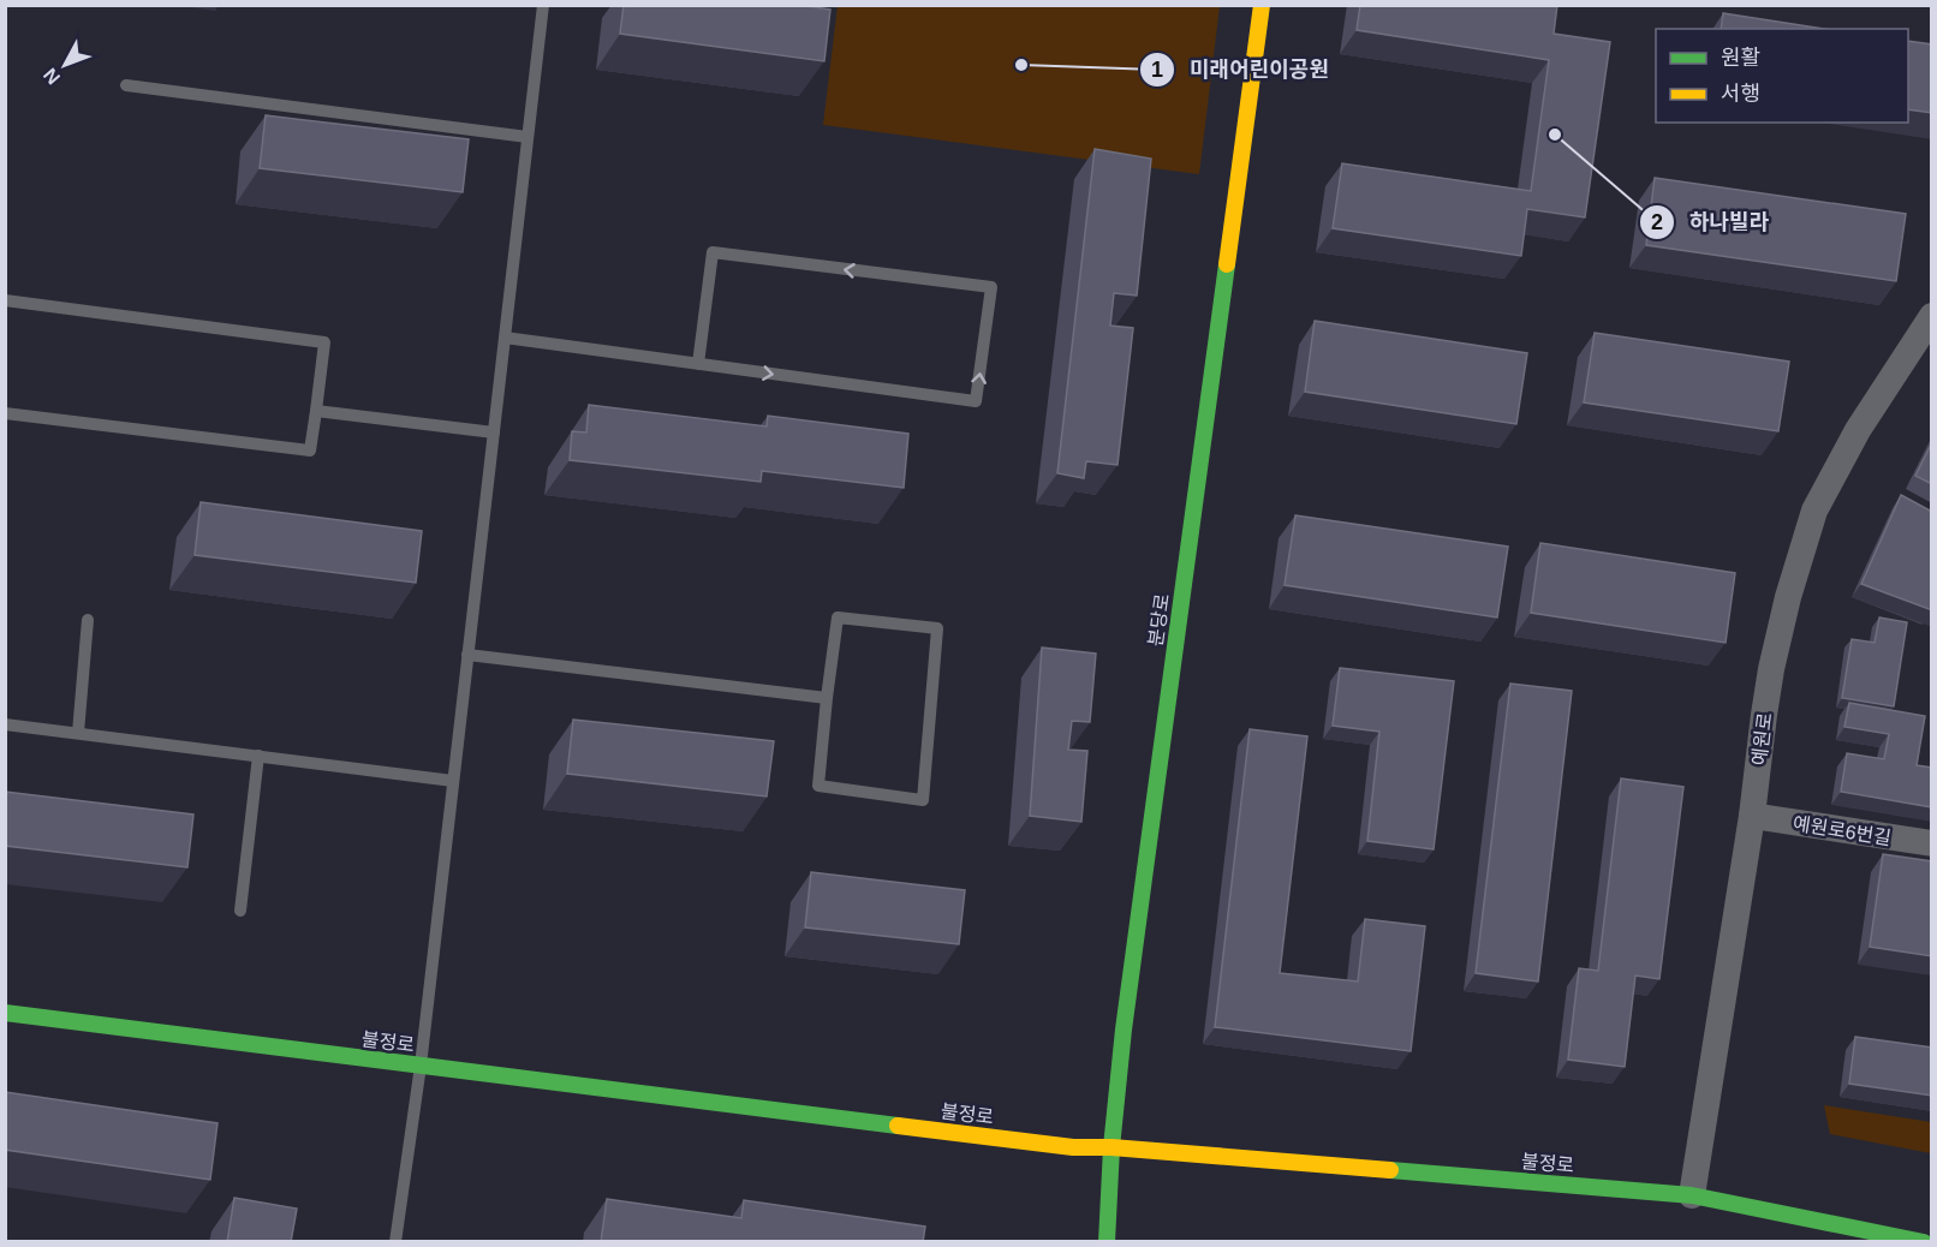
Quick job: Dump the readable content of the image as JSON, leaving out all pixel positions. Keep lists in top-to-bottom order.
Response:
{
  "streets": {
    "main road": ["분당로", "불정로"],
    "street": ["예원로", "예원로6번길"]
  },
  "crossings": [
    ["분당로", "불정로"],
    ["예원로", "예원로6번길"],
    ["예원로", "불정로"]
  ],
  "places": ["미래어린이공원", "하나빌라"],
  "legend": ["원활", "서행"],
  "north": "bottom left"
}
